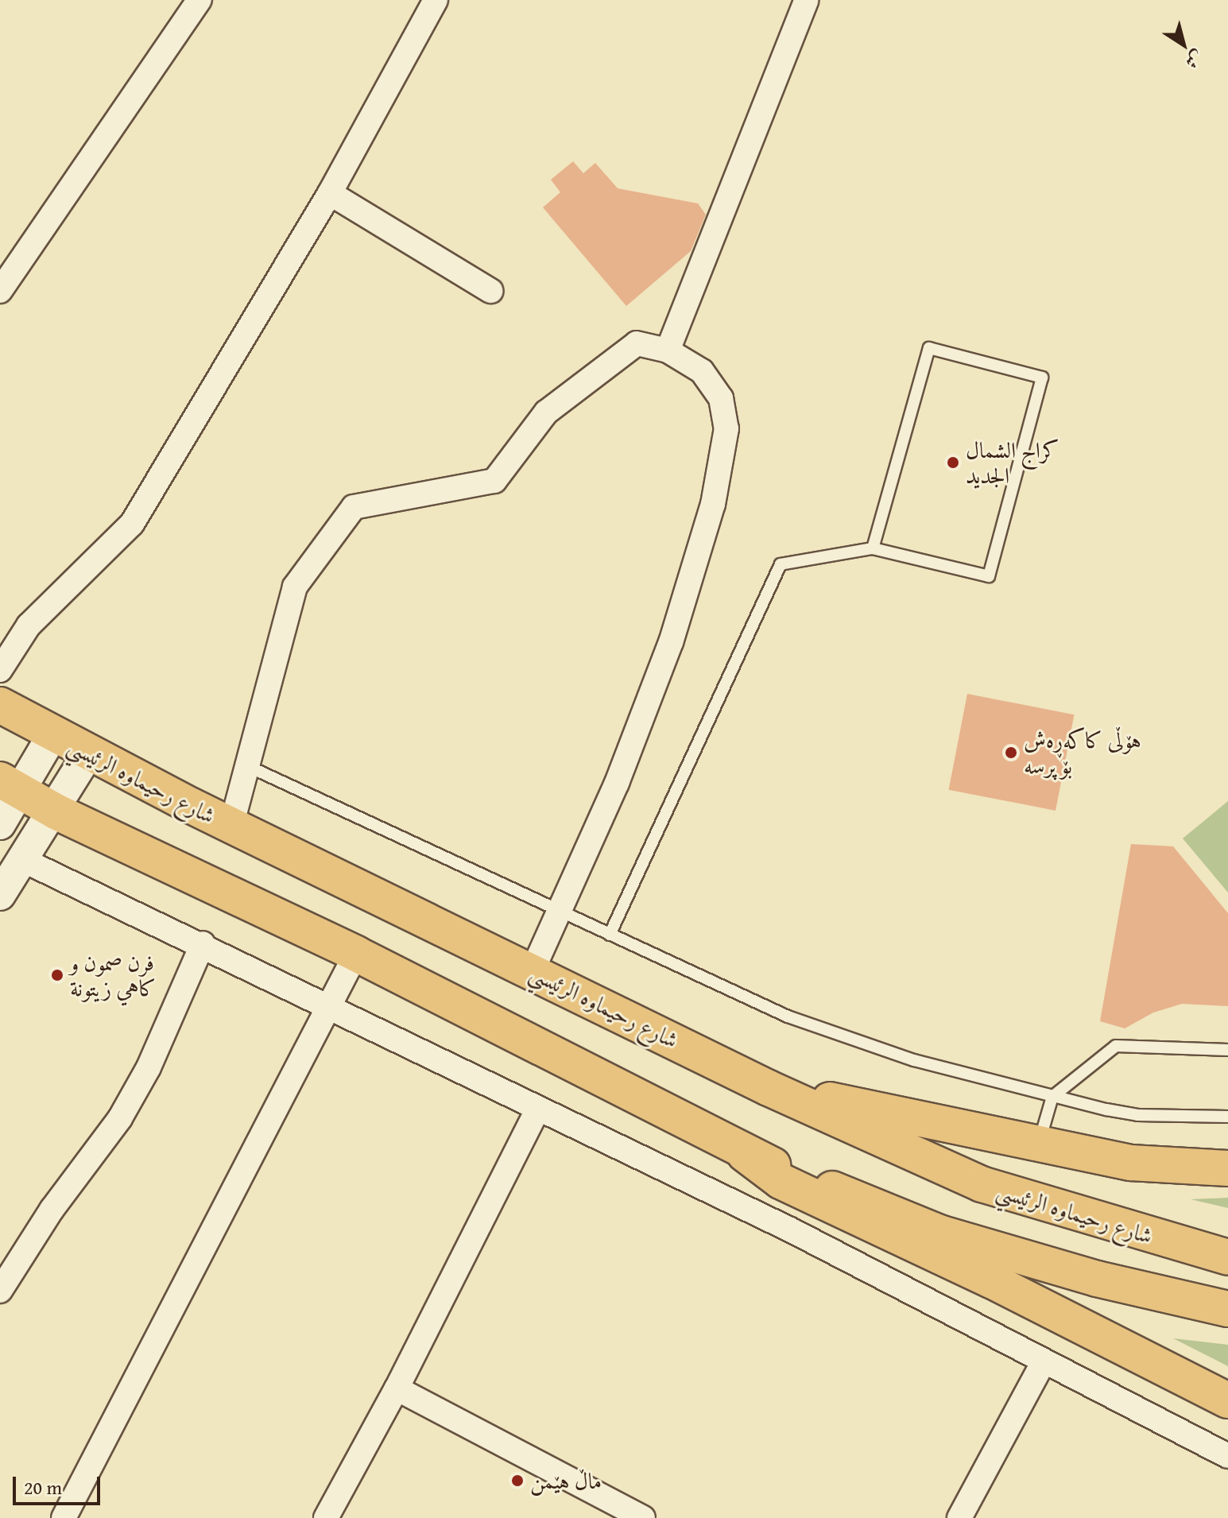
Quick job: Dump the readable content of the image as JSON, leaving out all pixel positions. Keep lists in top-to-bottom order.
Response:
{
  "streets": {
    "main road": ["شارع رحيماوه الرئيسي"]
  },
  "places": [
    "كراج الشمال الجديد",
    "هۆڵی کاکەڕەش بۆ پرسە",
    "فرن صمون و كاهي زيتونة",
    "ماڵ هێمن"
  ],
  "scale_bar": "20 m",
  "north": "bottom right"
}
